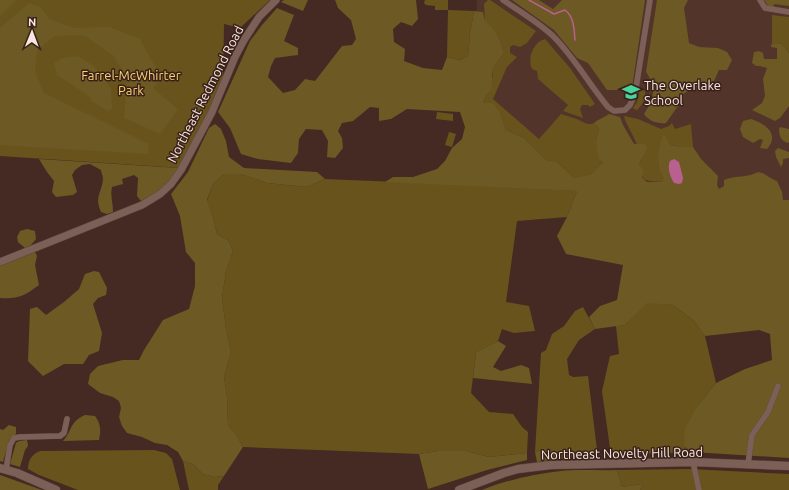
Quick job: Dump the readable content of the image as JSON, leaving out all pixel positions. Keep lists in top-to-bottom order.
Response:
{
  "streets": {
    "main road": ["Northeast Novelty Hill Road"],
    "street": ["Northeast Redmond Road"]
  },
  "parks": ["Farrel-McWhirter Park"],
  "places": {
    "school or university": ["The Overlake School"]
  },
  "north": "top"
}
